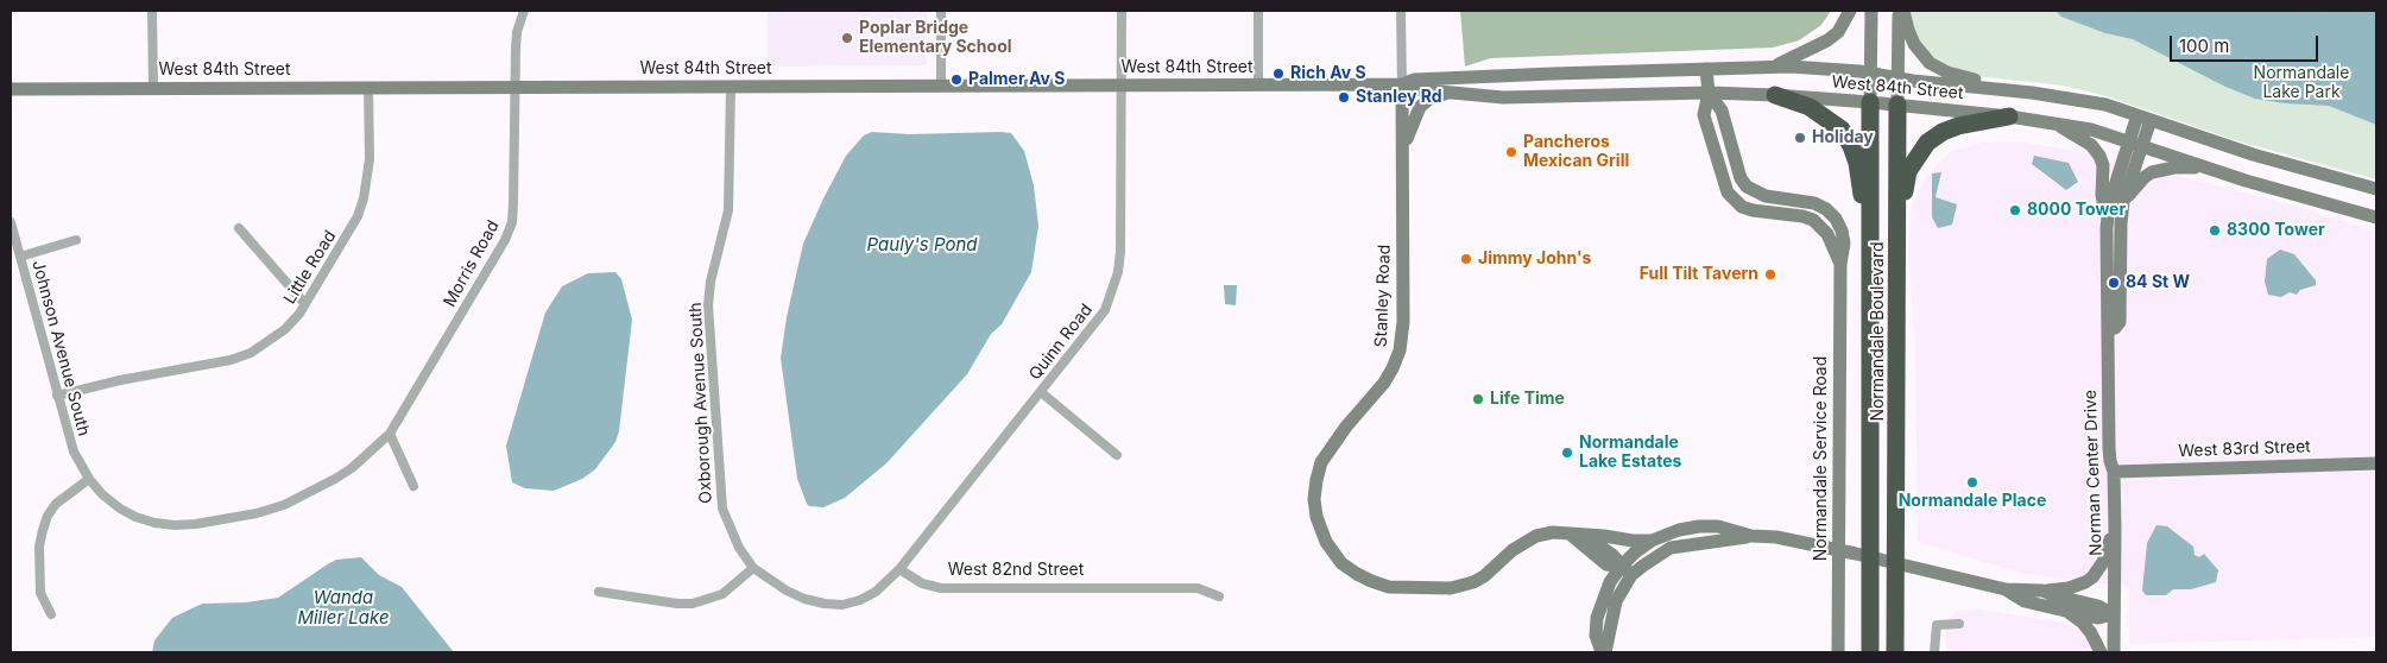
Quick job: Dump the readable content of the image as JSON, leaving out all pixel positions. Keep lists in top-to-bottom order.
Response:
{
  "streets": {
    "highway": ["Normandale Boulevard"],
    "street": [
      "West 84th Street",
      "Morris Road",
      "Little Road",
      "Stanley Road",
      "Quinn Road",
      "Johnson Avenue South",
      "Oxborough Avenue South",
      "West 83rd Street",
      "Normandale Service Road",
      "Norman Center Drive",
      "West 82nd Street"
    ]
  },
  "crossings": [
    ["West 84th Street", "Morris Road"],
    ["West 84th Street", "Little Road"],
    ["West 84th Street", "Stanley Road"],
    ["West 84th Street", "Normandale Boulevard"],
    ["West 84th Street", "Quinn Road"],
    ["West 84th Street", "Oxborough Avenue South"],
    ["West 84th Street", "Normandale Service Road"],
    ["West 84th Street", "Norman Center Drive"],
    ["Little Road", "Johnson Avenue South"],
    ["Quinn Road", "West 82nd Street"],
    ["West 83rd Street", "Norman Center Drive"]
  ],
  "water": ["Pauly's Pond", "Wanda Miller Lake"],
  "parks": ["Normandale Lake Park"],
  "places": [
    "Poplar Bridge Elementary School",
    "Rich Av S",
    "Palmer Av S",
    "Stanley Rd",
    "Holiday",
    "Pancheros Mexican Grill",
    "8000 Tower",
    "8300 Tower",
    "Jimmy John's",
    "Full Tilt Tavern",
    "84 St W",
    "Life Time",
    "Normandale Lake Estates",
    "Normandale Place"
  ],
  "scale_bar": "100 m"
}
